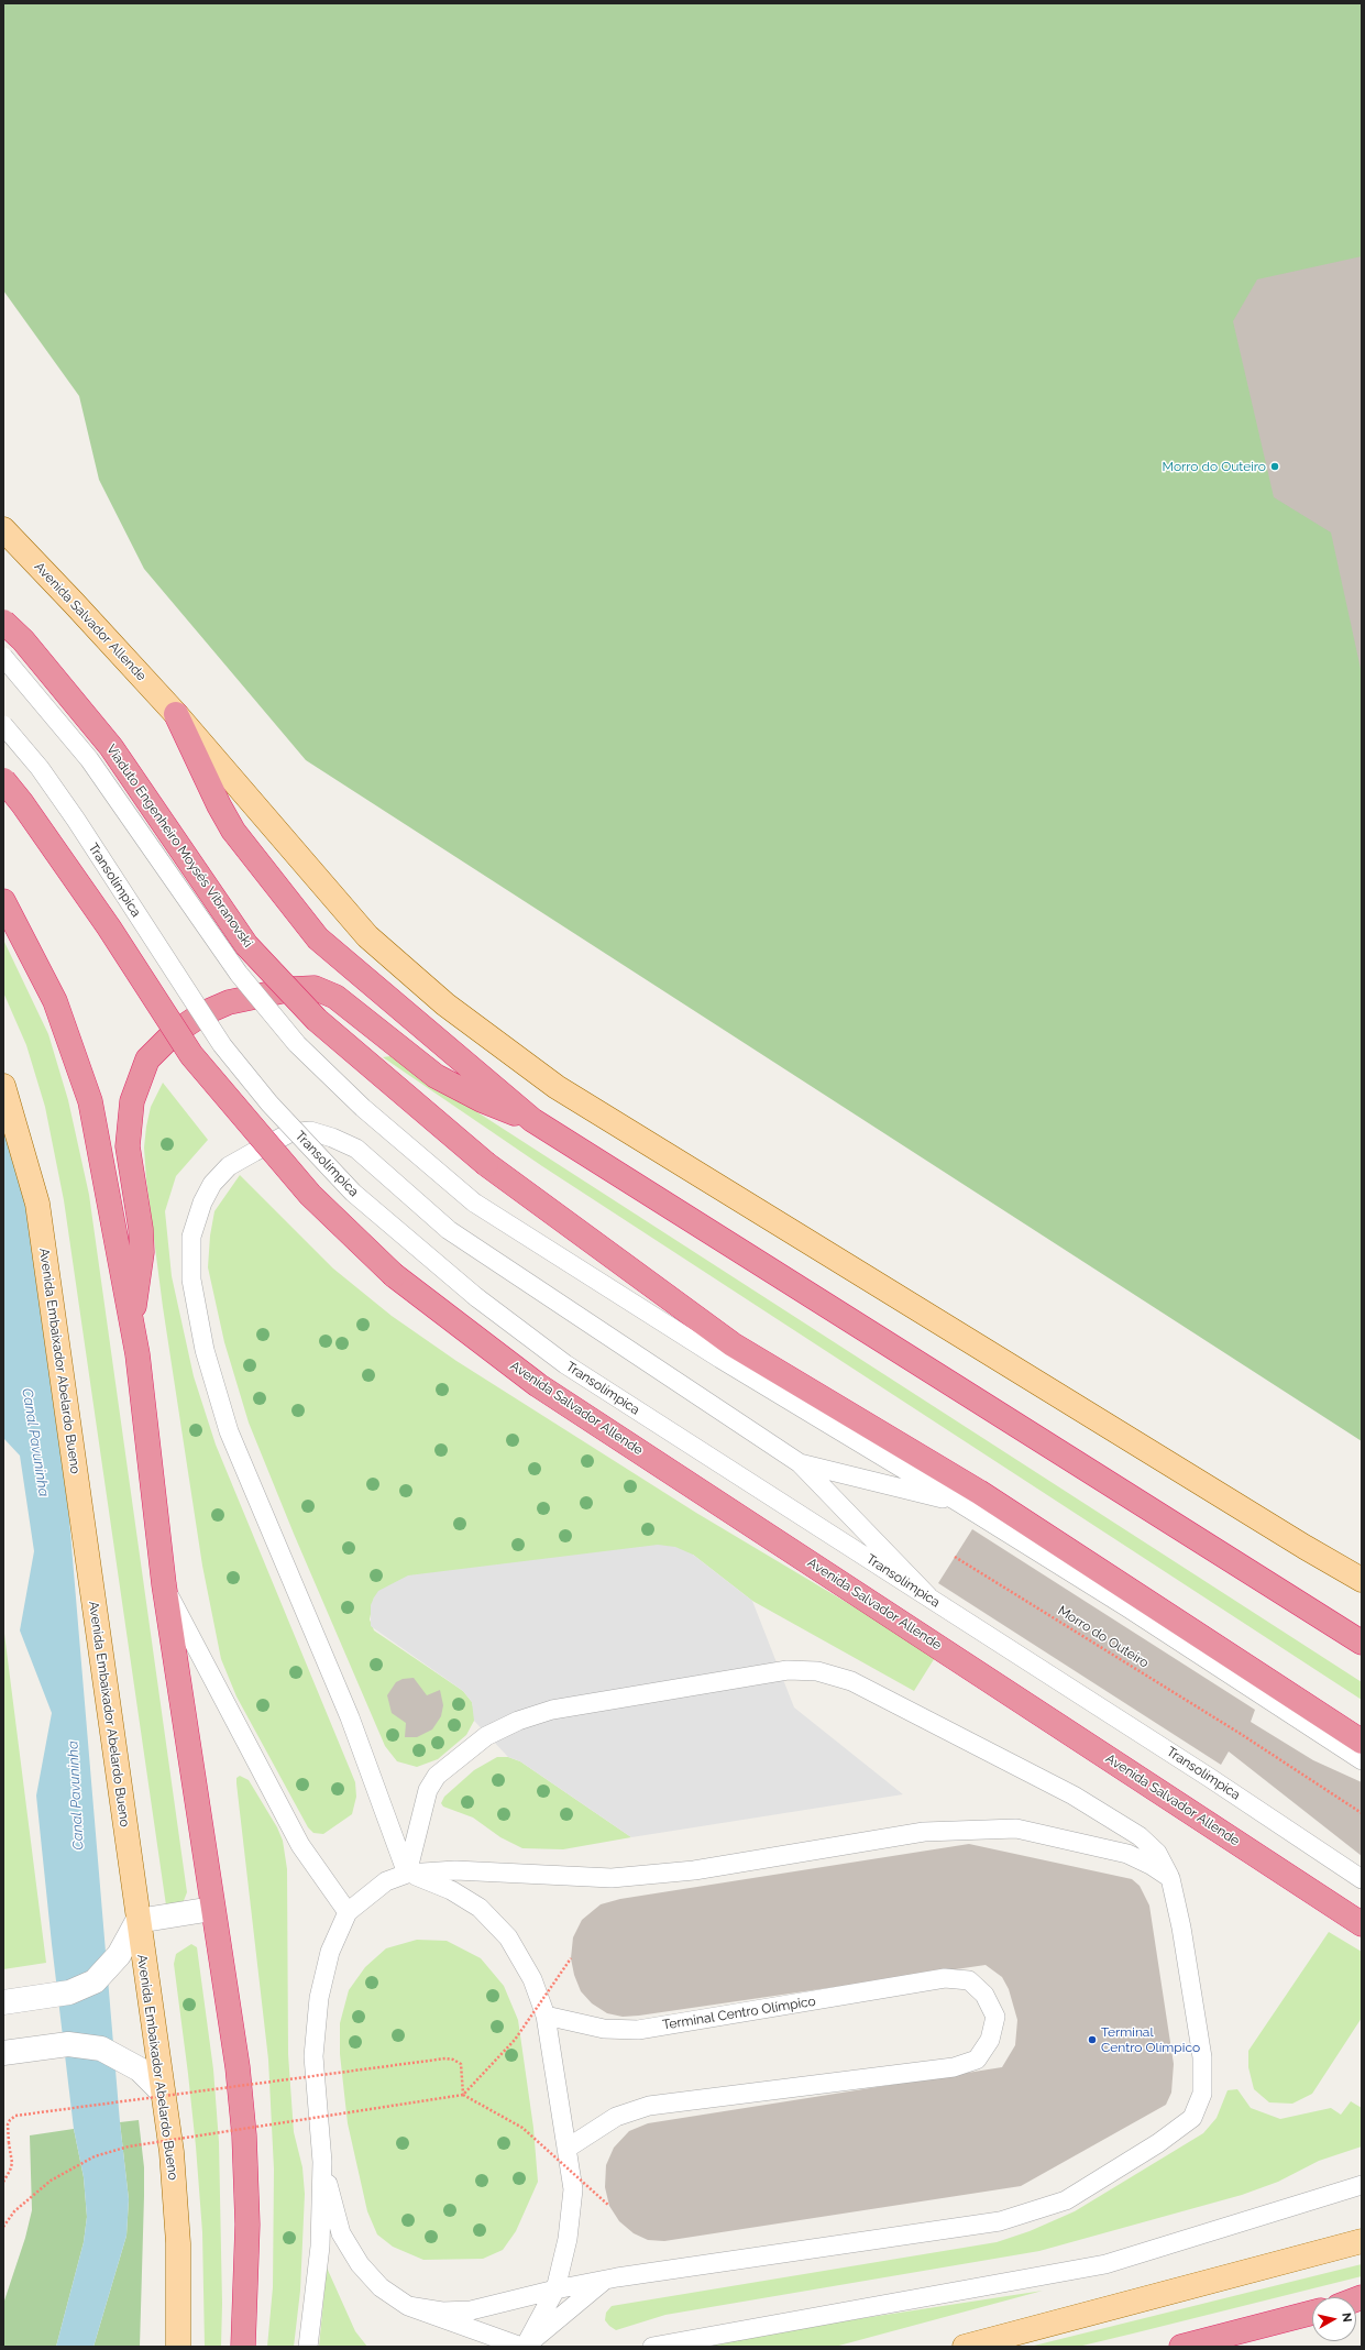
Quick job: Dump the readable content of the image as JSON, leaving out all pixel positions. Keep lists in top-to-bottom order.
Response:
{
  "streets": {
    "highway": ["Avenida Salvador Allende", "Viaduto Engenheiro Moysés Vibranovski"],
    "main road": ["Avenida Embaixador Abelardo Bueno"],
    "lane": ["Transolímpica", "Terminal Centro Olímpico"],
    "path": ["Morro do Outeiro"]
  },
  "water": ["Canal Pavuninha"],
  "places": ["Morro do Outeiro", "Terminal Centro Olímpico"],
  "north": "right"
}
